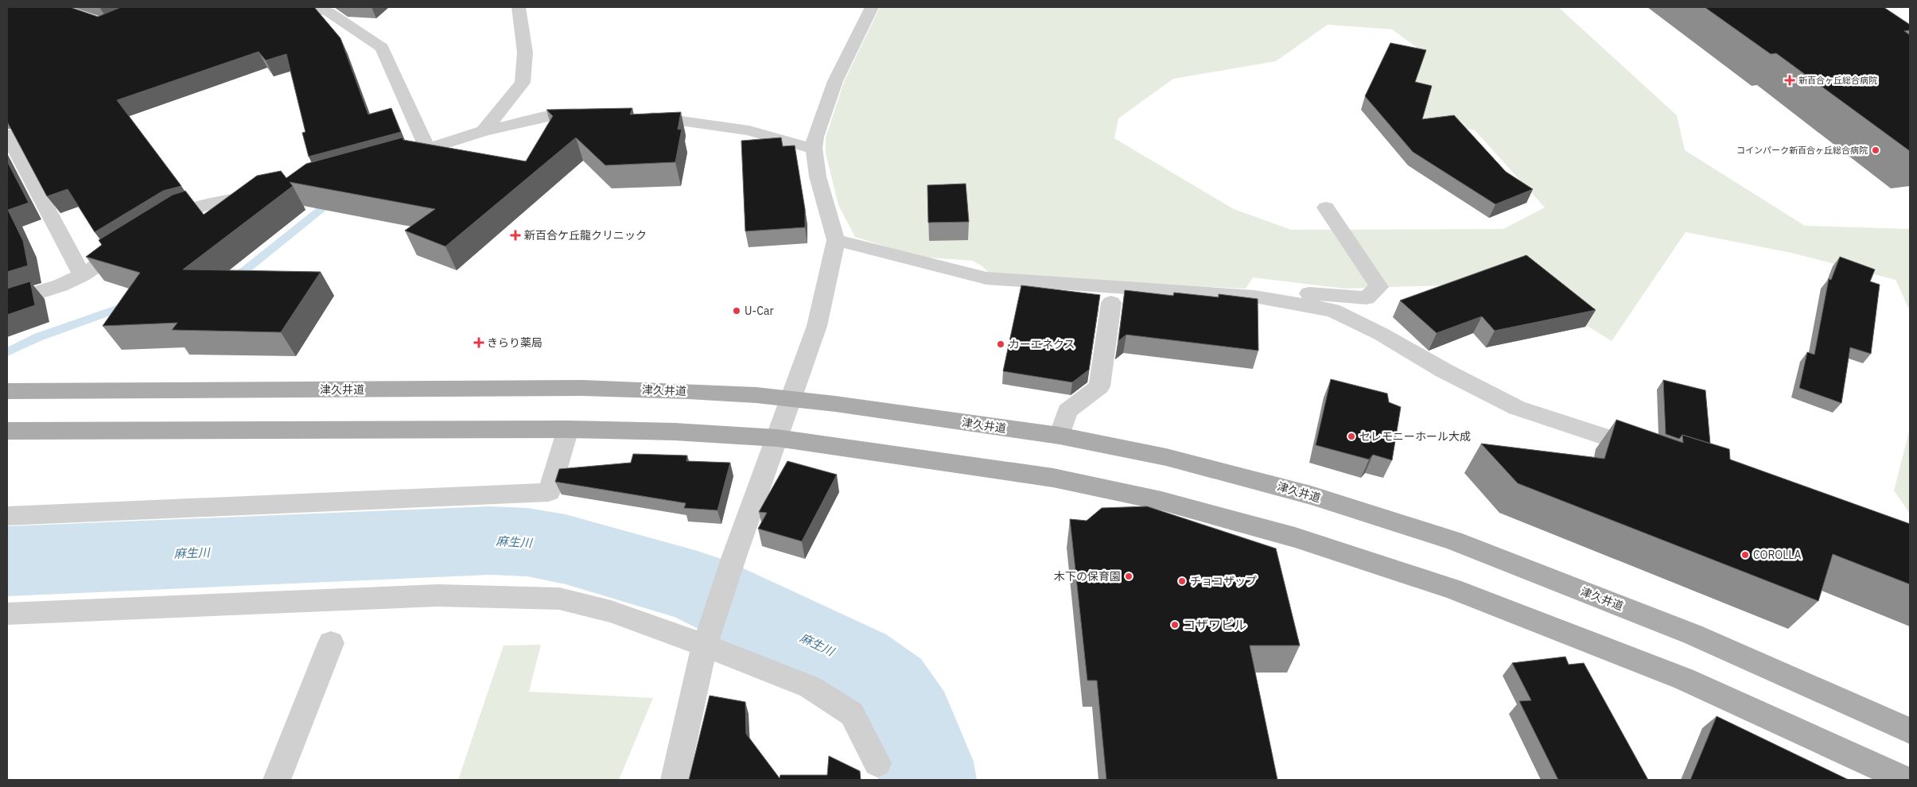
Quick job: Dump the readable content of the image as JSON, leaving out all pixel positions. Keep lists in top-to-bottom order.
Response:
{
  "streets": {
    "main road": ["津久井道"]
  },
  "water": ["麻生川"],
  "places": {
    "health": ["新百合ヶ丘総合病院", "新百合ケ丘龍クリニック", "きらり薬局"],
    "other": [
      "コインパーク新百合ヶ丘総合病院",
      "U-Car",
      "カーエネクス",
      "セレモニーホール大成",
      "COROLLA",
      "木下の保育園",
      "チョコザップ",
      "コザワビル"
    ]
  }
}
